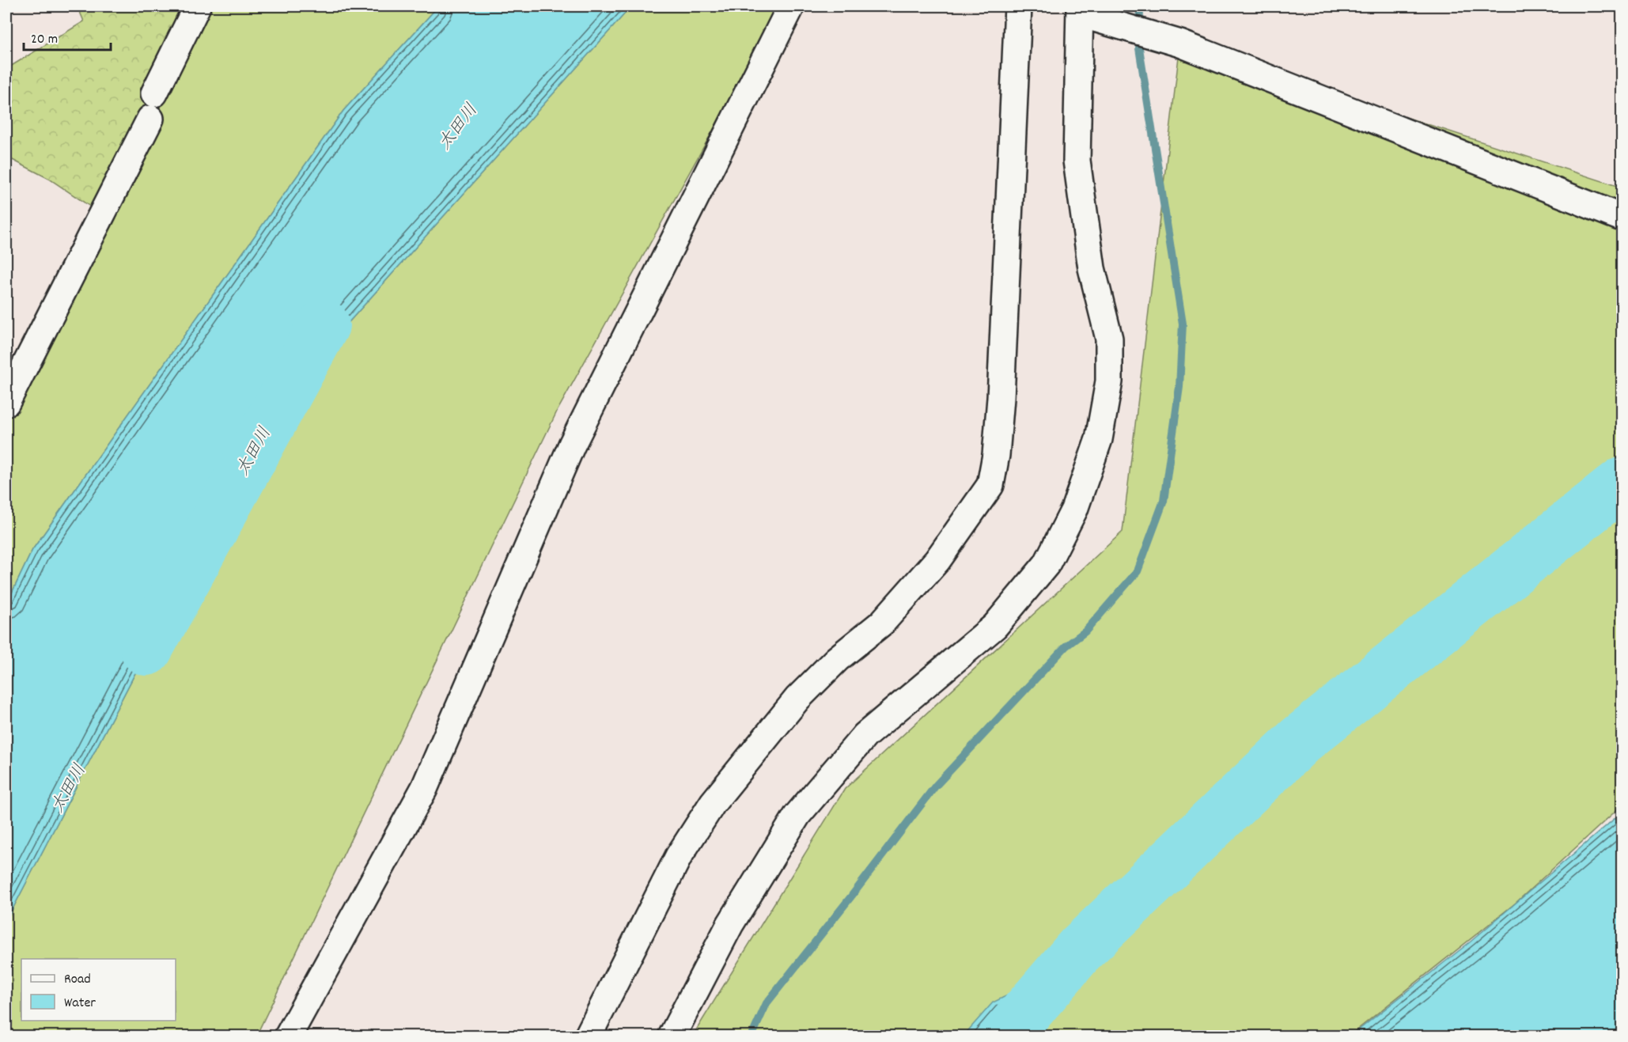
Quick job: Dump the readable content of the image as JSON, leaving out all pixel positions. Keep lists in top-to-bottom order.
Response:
{
  "water": ["太田川"],
  "legend": ["Road", "Water"],
  "scale_bar": "20 m"
}
